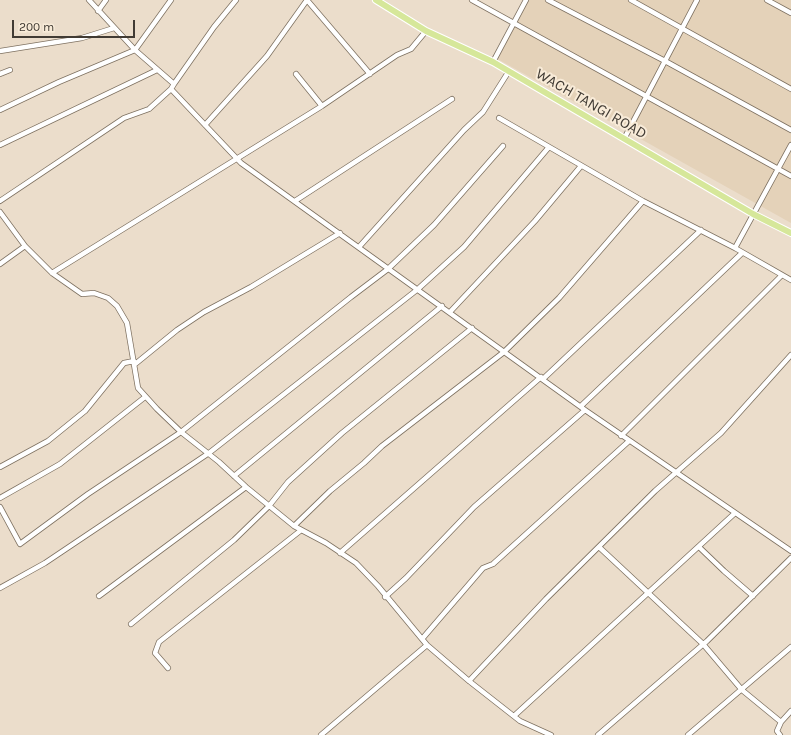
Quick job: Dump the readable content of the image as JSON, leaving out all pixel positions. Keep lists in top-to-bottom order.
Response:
{
  "streets": {
    "main road": ["WACH TANGI ROAD"]
  },
  "scale_bar": "200 m"
}
